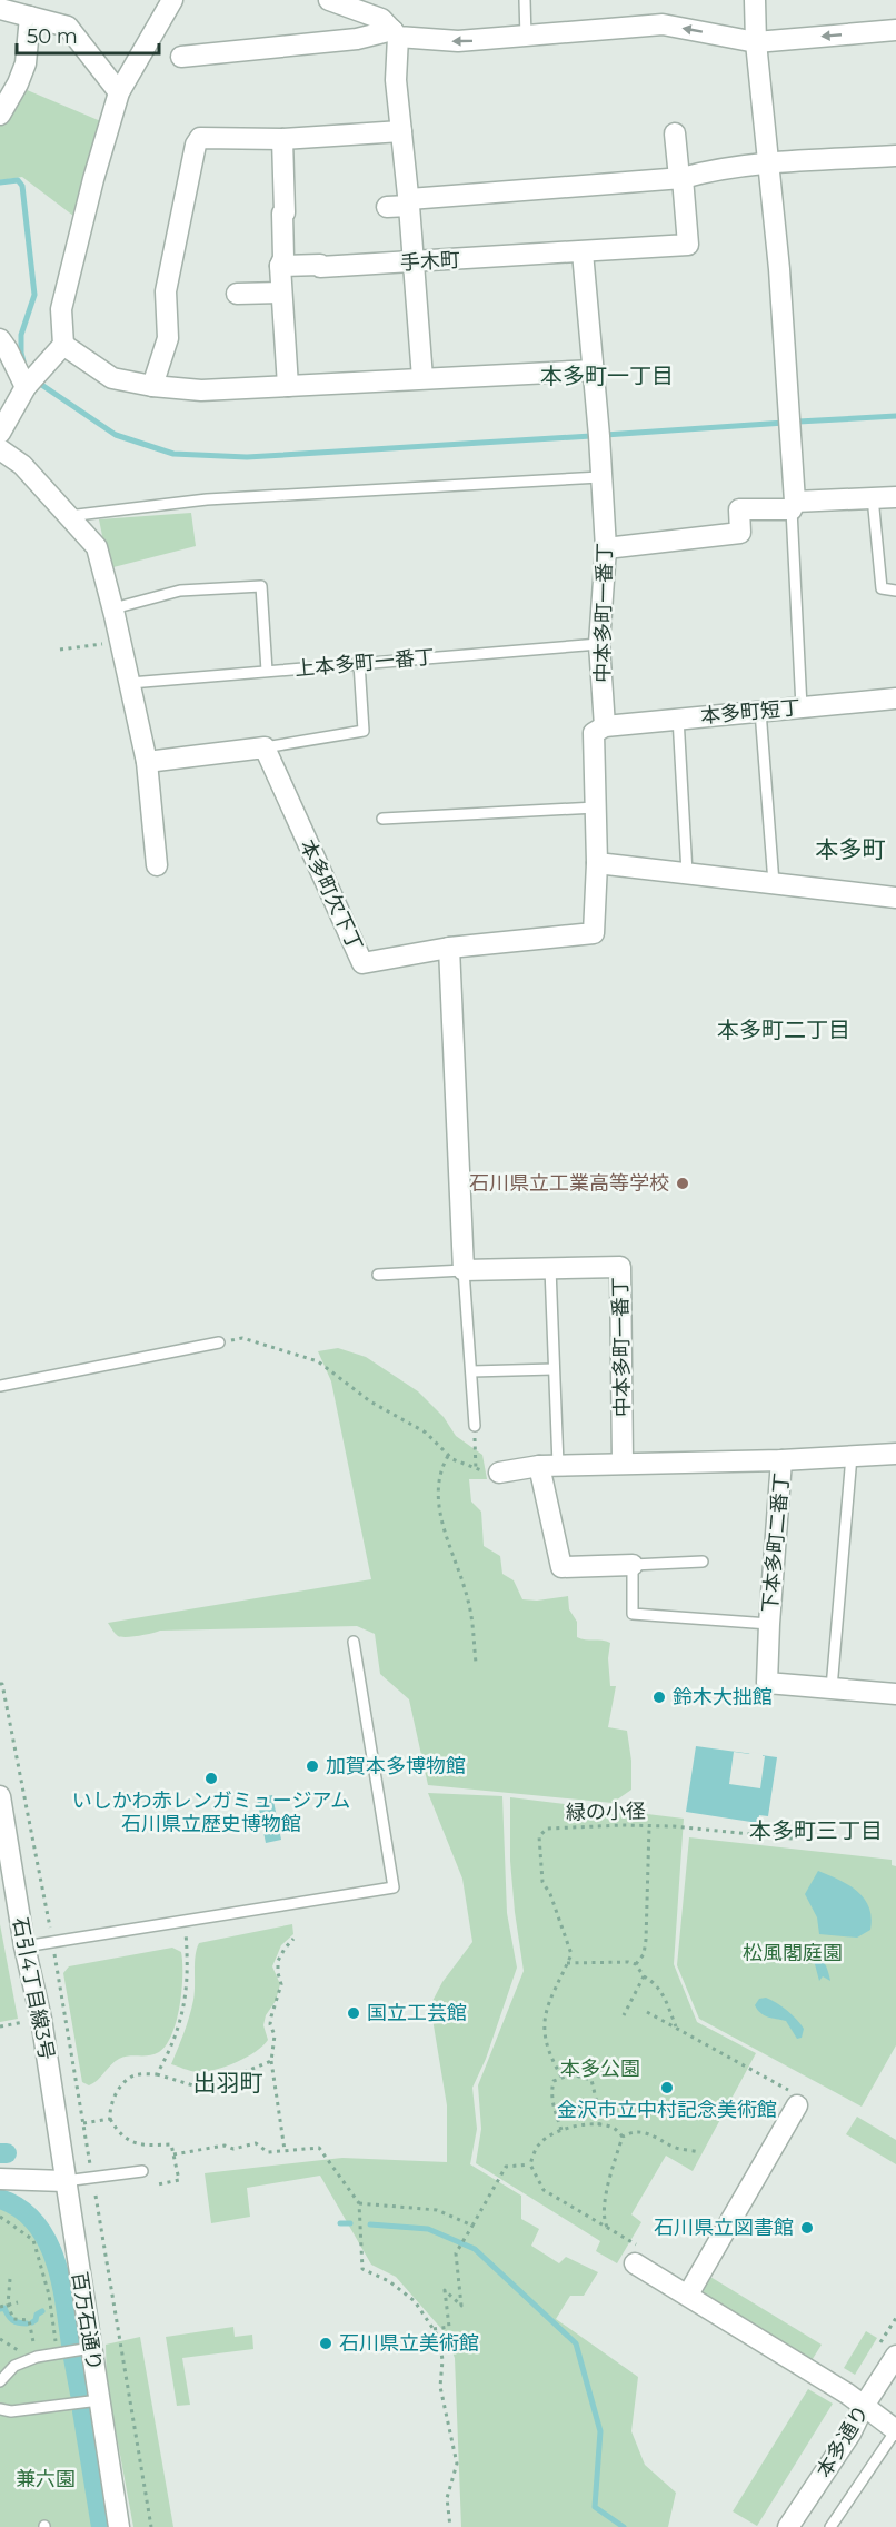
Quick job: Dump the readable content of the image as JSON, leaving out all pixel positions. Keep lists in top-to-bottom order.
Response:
{
  "streets": {
    "street": [
      "手木町",
      "中本多町一番丁",
      "本多町短丁",
      "本多町欠下丁",
      "下本多町二番丁",
      "石引4丁目線3号",
      "百万石通り",
      "本多通り"
    ],
    "lane": ["上本多町一番丁"],
    "path": ["緑の小径"]
  },
  "crossings": [
    ["手木町", "中本多町一番丁"],
    ["中本多町一番丁", "上本多町一番丁"],
    ["中本多町一番丁", "本多町短丁"],
    ["中本多町一番丁", "本多町欠下丁"],
    ["石引4丁目線3号", "百万石通り"]
  ],
  "districts": [
    "本多町一丁目",
    "本多町",
    "本多町二丁目",
    "本多町三丁目",
    "出羽町"
  ],
  "parks": ["松風閣庭園", "本多公園", "兼六園"],
  "places": [
    "石川県立工業高等学校",
    "鈴木大拙館",
    "加賀本多博物館",
    "いしかわ赤レンガミュージアム 石川県立歴史博物館",
    "国立工芸館",
    "金沢市立中村記念美術館",
    "石川県立図書館",
    "石川県立美術館"
  ],
  "scale_bar": "50 m"
}
